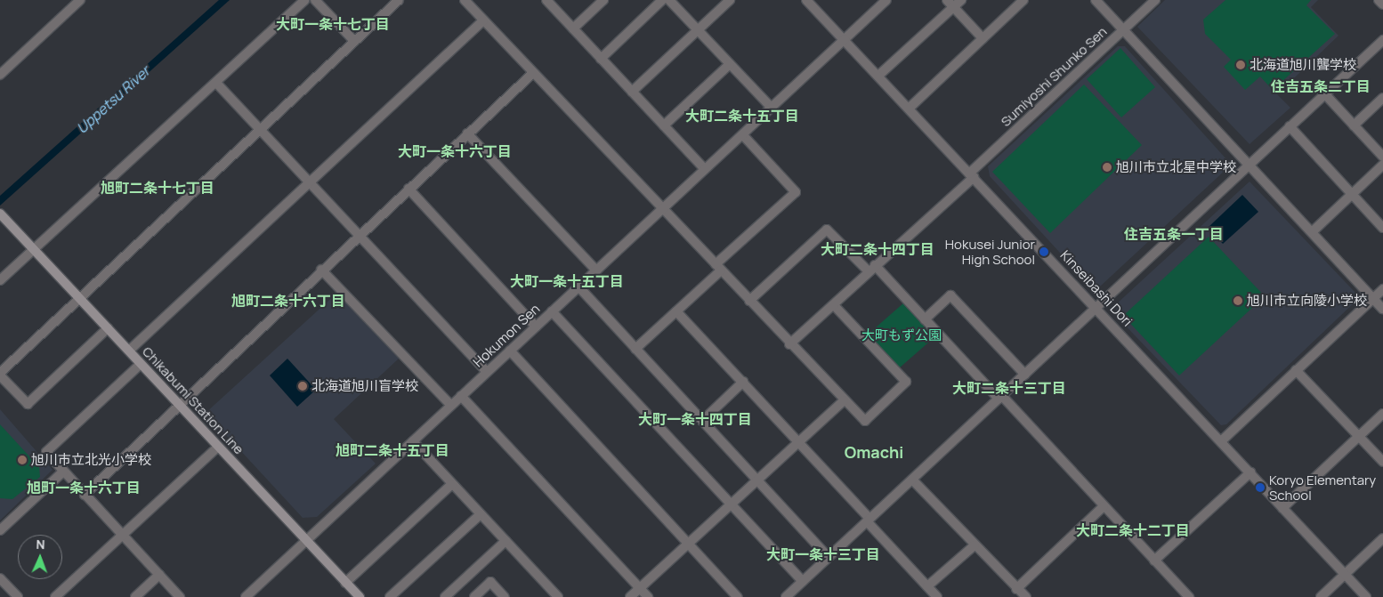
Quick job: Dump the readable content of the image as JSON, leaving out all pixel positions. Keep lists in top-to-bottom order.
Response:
{
  "streets": {
    "main road": ["Chikabumi Station Line"],
    "street": ["Sumiyoshi Shunko Sen", "Kinseibashi Dori", "Hokumon Sen"]
  },
  "crossings": [
    ["Sumiyoshi Shunko Sen", "Kinseibashi Dori"],
    ["Kinseibashi Dori", "Hokumon Sen"],
    ["Hokumon Sen", "Chikabumi Station Line"]
  ],
  "districts": [
    "大町一条十七丁目",
    "住吉五条二丁目",
    "大町二条十五丁目",
    "大町一条十六丁目",
    "旭町二条十七丁目",
    "住吉五条一丁目",
    "大町二条十四丁目",
    "大町一条十五丁目",
    "旭町二条十六丁目",
    "大町二条十三丁目",
    "大町一条十四丁目",
    "旭町二条十五丁目",
    "Omachi",
    "旭町一条十六丁目",
    "大町二条十二丁目",
    "大町一条十三丁目"
  ],
  "water": ["Uppetsu River"],
  "parks": ["大町もず公園"],
  "places": [
    "北海道旭川聾学校",
    "旭川市立北星中学校",
    "Hokusei Junior High School",
    "旭川市立向陵小学校",
    "北海道旭川盲学校",
    "旭川市立北光小学校",
    "Koryo Elementary School"
  ],
  "north": "top"
}
